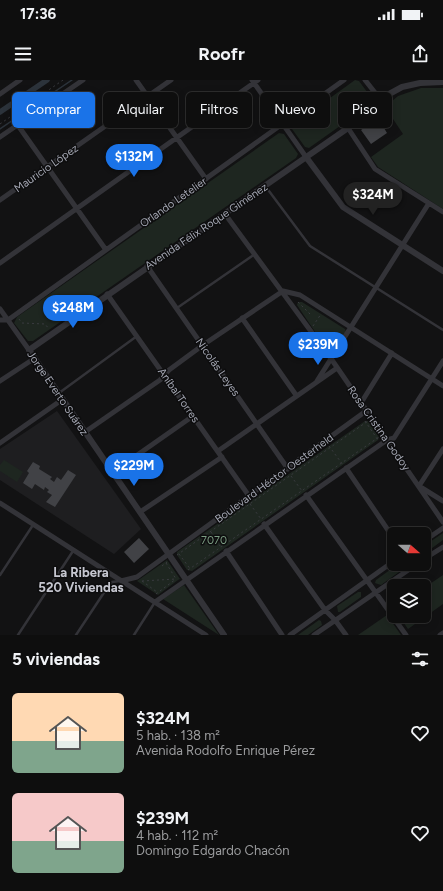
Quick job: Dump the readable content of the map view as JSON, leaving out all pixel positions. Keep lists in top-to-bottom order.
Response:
{
  "streets": {
    "street": [
      "Mauricio López",
      "Orlando Letelier",
      "Avenida Félix Roque Giménez",
      "Nicolás Leyes",
      "Jorge Everto Suárez",
      "Aníbal Torres",
      "Rosa Cristina Godoy",
      "Boulevard Héctor Oesterheld"
    ]
  },
  "crossings": [
    ["Orlando Letelier", "Jorge Everto Suárez"],
    ["Avenida Félix Roque Giménez", "Nicolás Leyes"],
    ["Avenida Félix Roque Giménez", "Jorge Everto Suárez"],
    ["Avenida Félix Roque Giménez", "Aníbal Torres"],
    ["Avenida Félix Roque Giménez", "Rosa Cristina Godoy"],
    ["Nicolás Leyes", "Boulevard Héctor Oesterheld"],
    ["Jorge Everto Suárez", "Boulevard Héctor Oesterheld"],
    ["Aníbal Torres", "Boulevard Héctor Oesterheld"],
    ["Rosa Cristina Godoy", "Boulevard Héctor Oesterheld"]
  ],
  "districts": ["La Ribera 520 Viviendas"],
  "parks": ["7070"],
  "north": "right",
  "page": {
    "status": "17:36",
    "header": "Roofr",
    "chip": [
      "Comprar",
      "Alquilar",
      "Filtros",
      "Nuevo",
      "Piso"
    ],
    "price": [
      "$132M",
      "$324M",
      "$248M",
      "$239M",
      "$229M"
    ],
    "heading": "5 viviendas",
    "list": [
      {
        "name": "$324M",
        "note": "5 hab. · 138 m² · Avenida Rodolfo Enrique Pérez"
      },
      {
        "name": "$239M",
        "note": "4 hab. · 112 m² · Domingo Edgardo Chacón"
      }
    ]
  }
}
